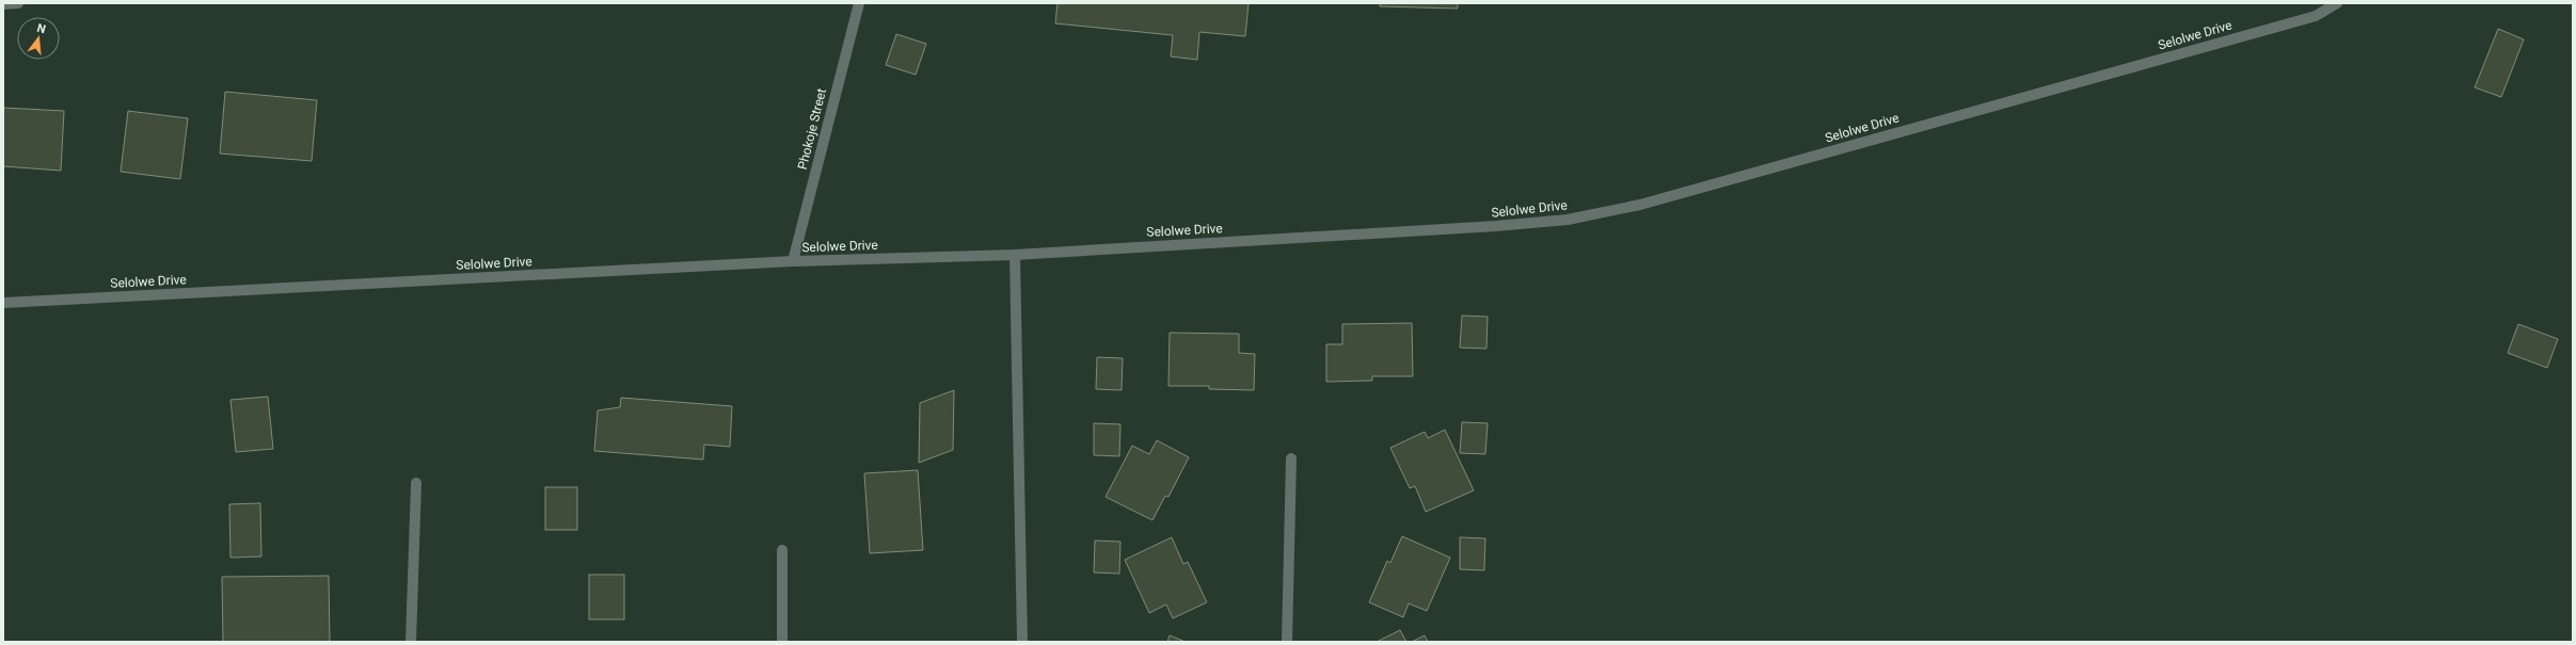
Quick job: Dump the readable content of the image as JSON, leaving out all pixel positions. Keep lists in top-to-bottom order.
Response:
{
  "streets": {
    "street": ["Selolwe Drive", "Phokoje Street"]
  },
  "crossings": [
    ["Selolwe Drive", "Phokoje Street"]
  ],
  "north": "top"
}
